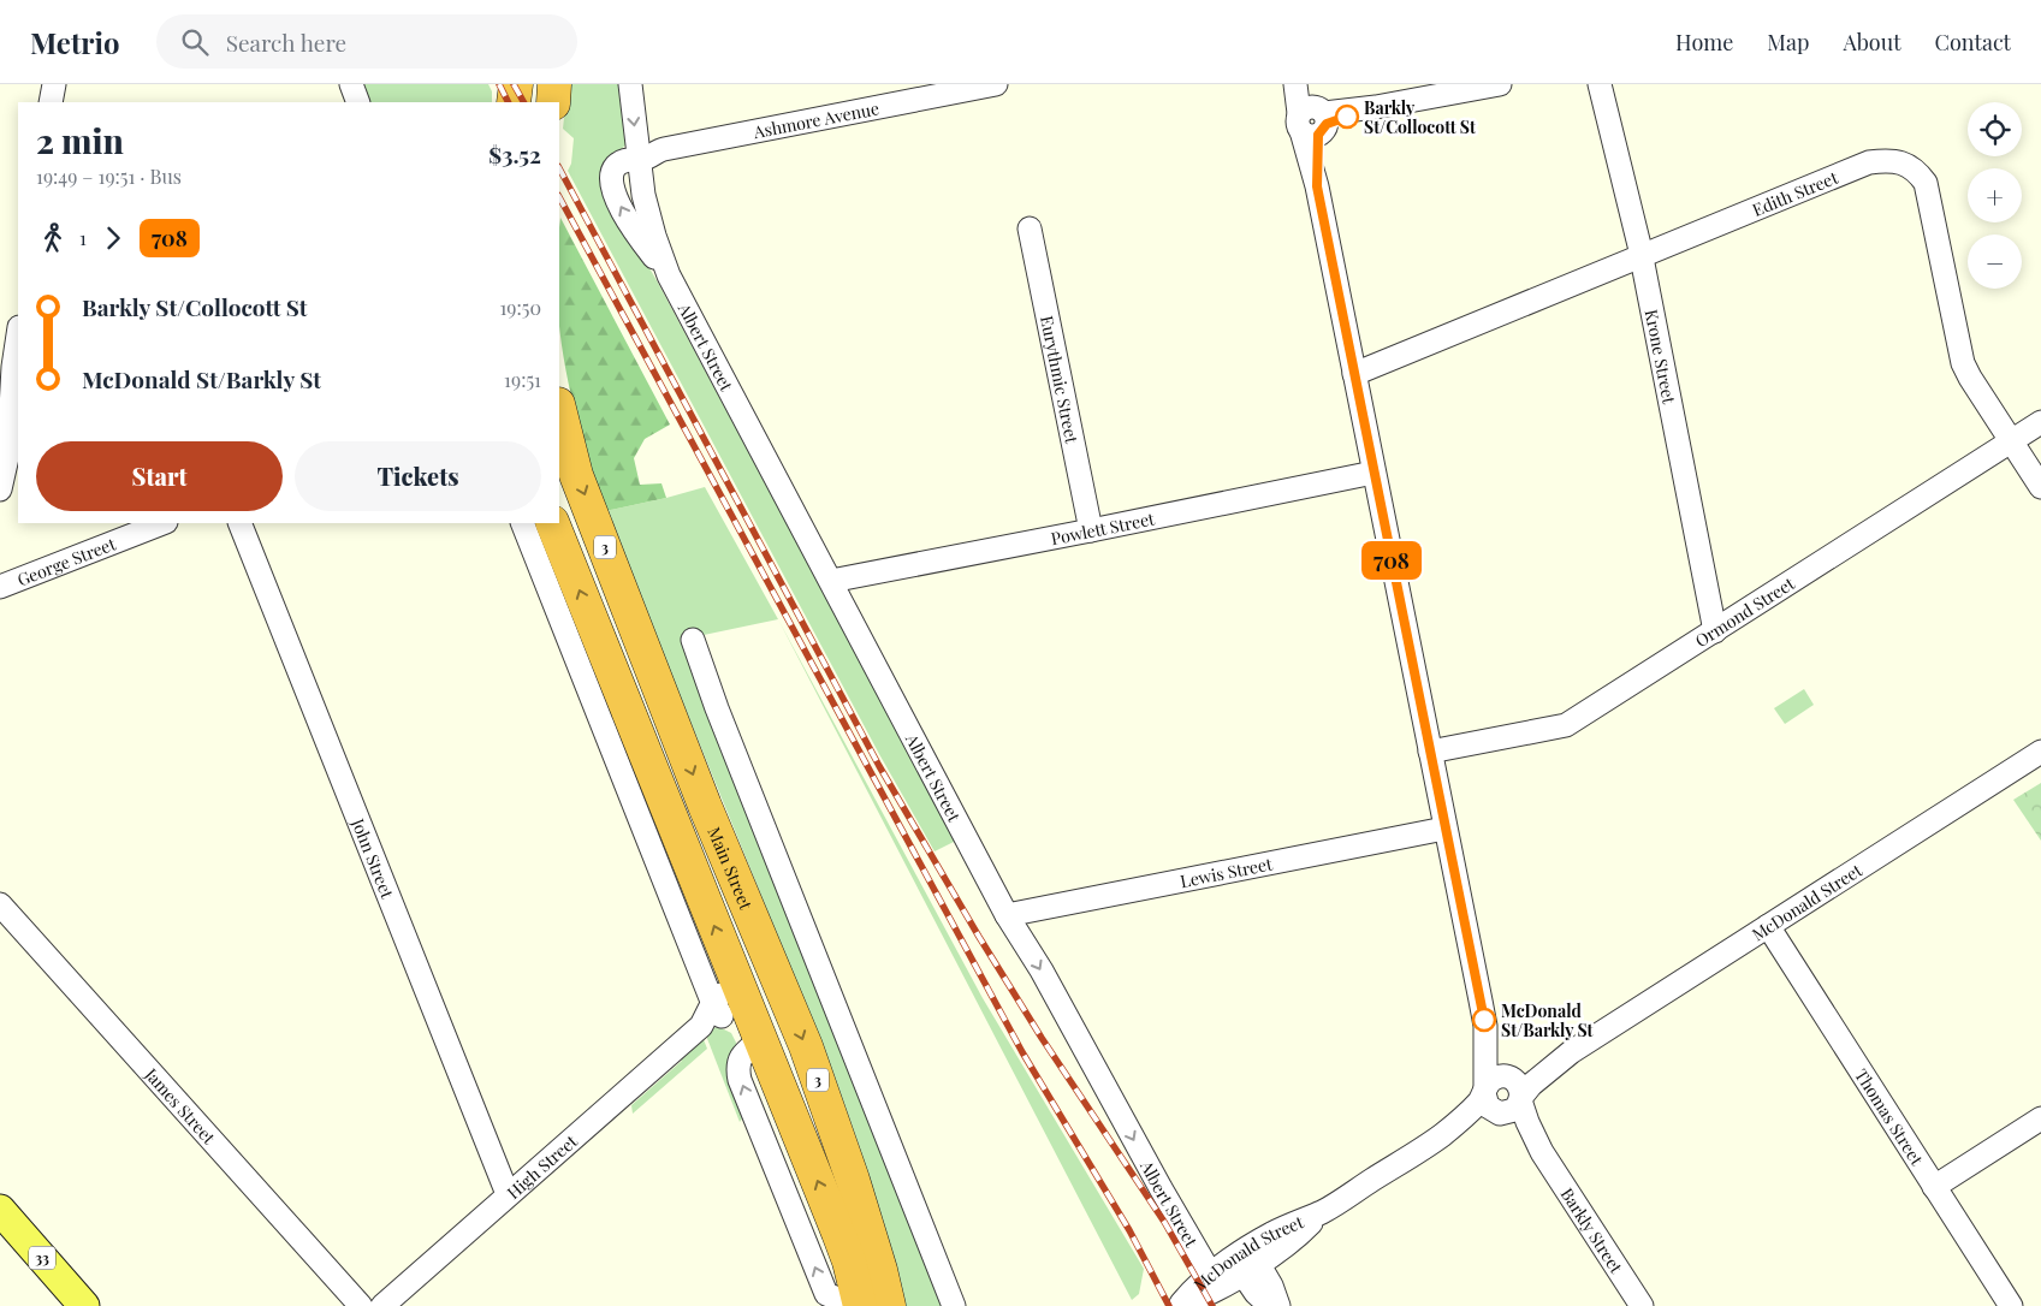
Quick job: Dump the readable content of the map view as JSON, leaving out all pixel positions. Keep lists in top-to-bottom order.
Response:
{
  "streets": {
    "highway": ["3", "Main Street"],
    "main road": ["33"],
    "street": [
      "Ashmore Avenue",
      "Edith Street",
      "Albert Street",
      "Krone Street",
      "Eurythmic Street",
      "Powlett Street",
      "George Street",
      "Ormond Street",
      "John Street",
      "Lewis Street",
      "McDonald Street",
      "James Street",
      "Thomas Street",
      "High Street",
      "Barkly Street"
    ]
  },
  "crossings": [
    ["Ashmore Avenue", "Albert Street"],
    ["Edith Street", "Krone Street"],
    ["Edith Street", "Ormond Street"],
    ["Edith Street", "Barkly Street"],
    ["Albert Street", "Powlett Street"],
    ["Albert Street", "Lewis Street"],
    ["Albert Street", "McDonald Street"],
    ["Krone Street", "Ormond Street"],
    ["Eurythmic Street", "Powlett Street"],
    ["Powlett Street", "Barkly Street"],
    ["Ormond Street", "Barkly Street"],
    ["John Street", "High Street"],
    ["Main Street", "High Street"],
    ["Lewis Street", "Barkly Street"],
    ["McDonald Street", "Thomas Street"],
    ["McDonald Street", "Barkly Street"]
  ],
  "one_way": ["Albert Street"],
  "places": ["Barkly St/Collocott St", "McDonald St/Barkly St"],
  "lines": ["bus line 708"],
  "page": {
    "header": "Metrio",
    "search": "Search here",
    "nav": [
      "Home",
      "Map",
      "About",
      "Contact"
    ],
    "on_map": "708",
    "map_buttons": ["+", "−"],
    "heading": ["2 min", "19:49 – 19:51 · Bus", "$3.52"],
    "legs": ["1", "708"],
    "list": [
      {
        "name": "Barkly St/Collocott St",
        "value": "19:50"
      },
      {
        "name": "McDonald St/Barkly St",
        "value": "19:51"
      }
    ],
    "buttons": ["Start", "Tickets"]
  }
}
